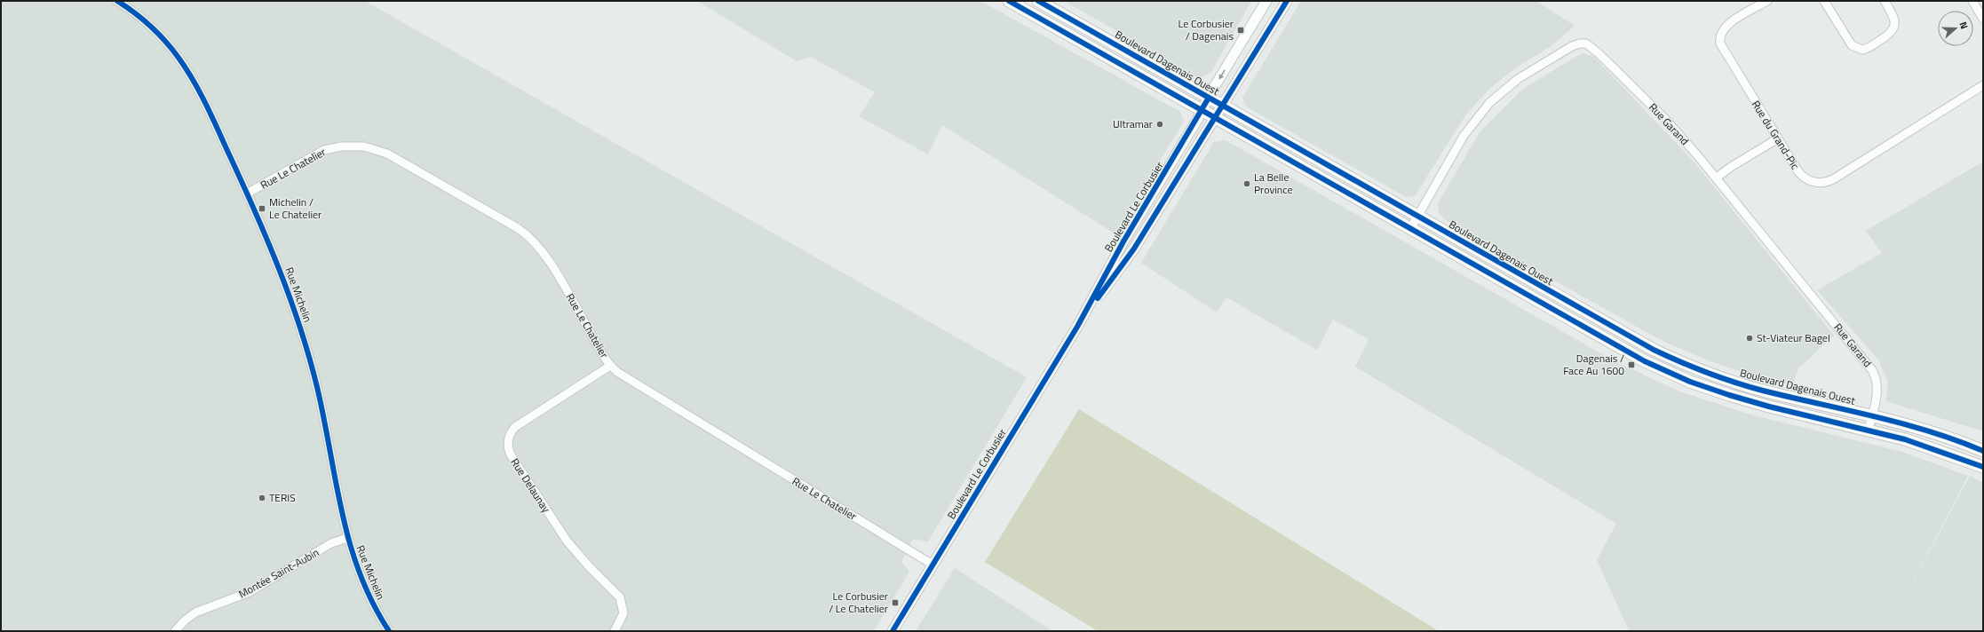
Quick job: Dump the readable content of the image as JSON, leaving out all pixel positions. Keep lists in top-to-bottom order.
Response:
{
  "streets": {
    "main road": ["Boulevard Dagenais Ouest"],
    "street": [
      "Rue Garand",
      "Rue du Grand-Pic",
      "Rue Le Chatelier",
      "Boulevard Le Corbusier",
      "Rue Michelin",
      "Rue Delaunay",
      "Montée Saint-Aubin"
    ]
  },
  "crossings": [
    ["Boulevard Dagenais Ouest", "Rue Garand"],
    ["Boulevard Dagenais Ouest", "Boulevard Le Corbusier"],
    ["Rue Le Chatelier", "Boulevard Le Corbusier"],
    ["Rue Le Chatelier", "Rue Michelin"],
    ["Rue Le Chatelier", "Rue Delaunay"],
    ["Rue Michelin", "Montée Saint-Aubin"]
  ],
  "places": {
    "transit": [
      "Le Corbusier / Dagenais",
      "Michelin / Le Chatelier",
      "Dagenais / Face Au 1600",
      "Le Corbusier / Le Chatelier"
    ],
    "other": [
      "Ultramar",
      "La Belle Province",
      "St-Viateur Bagel",
      "TERIS"
    ]
  },
  "north": "right"
}
